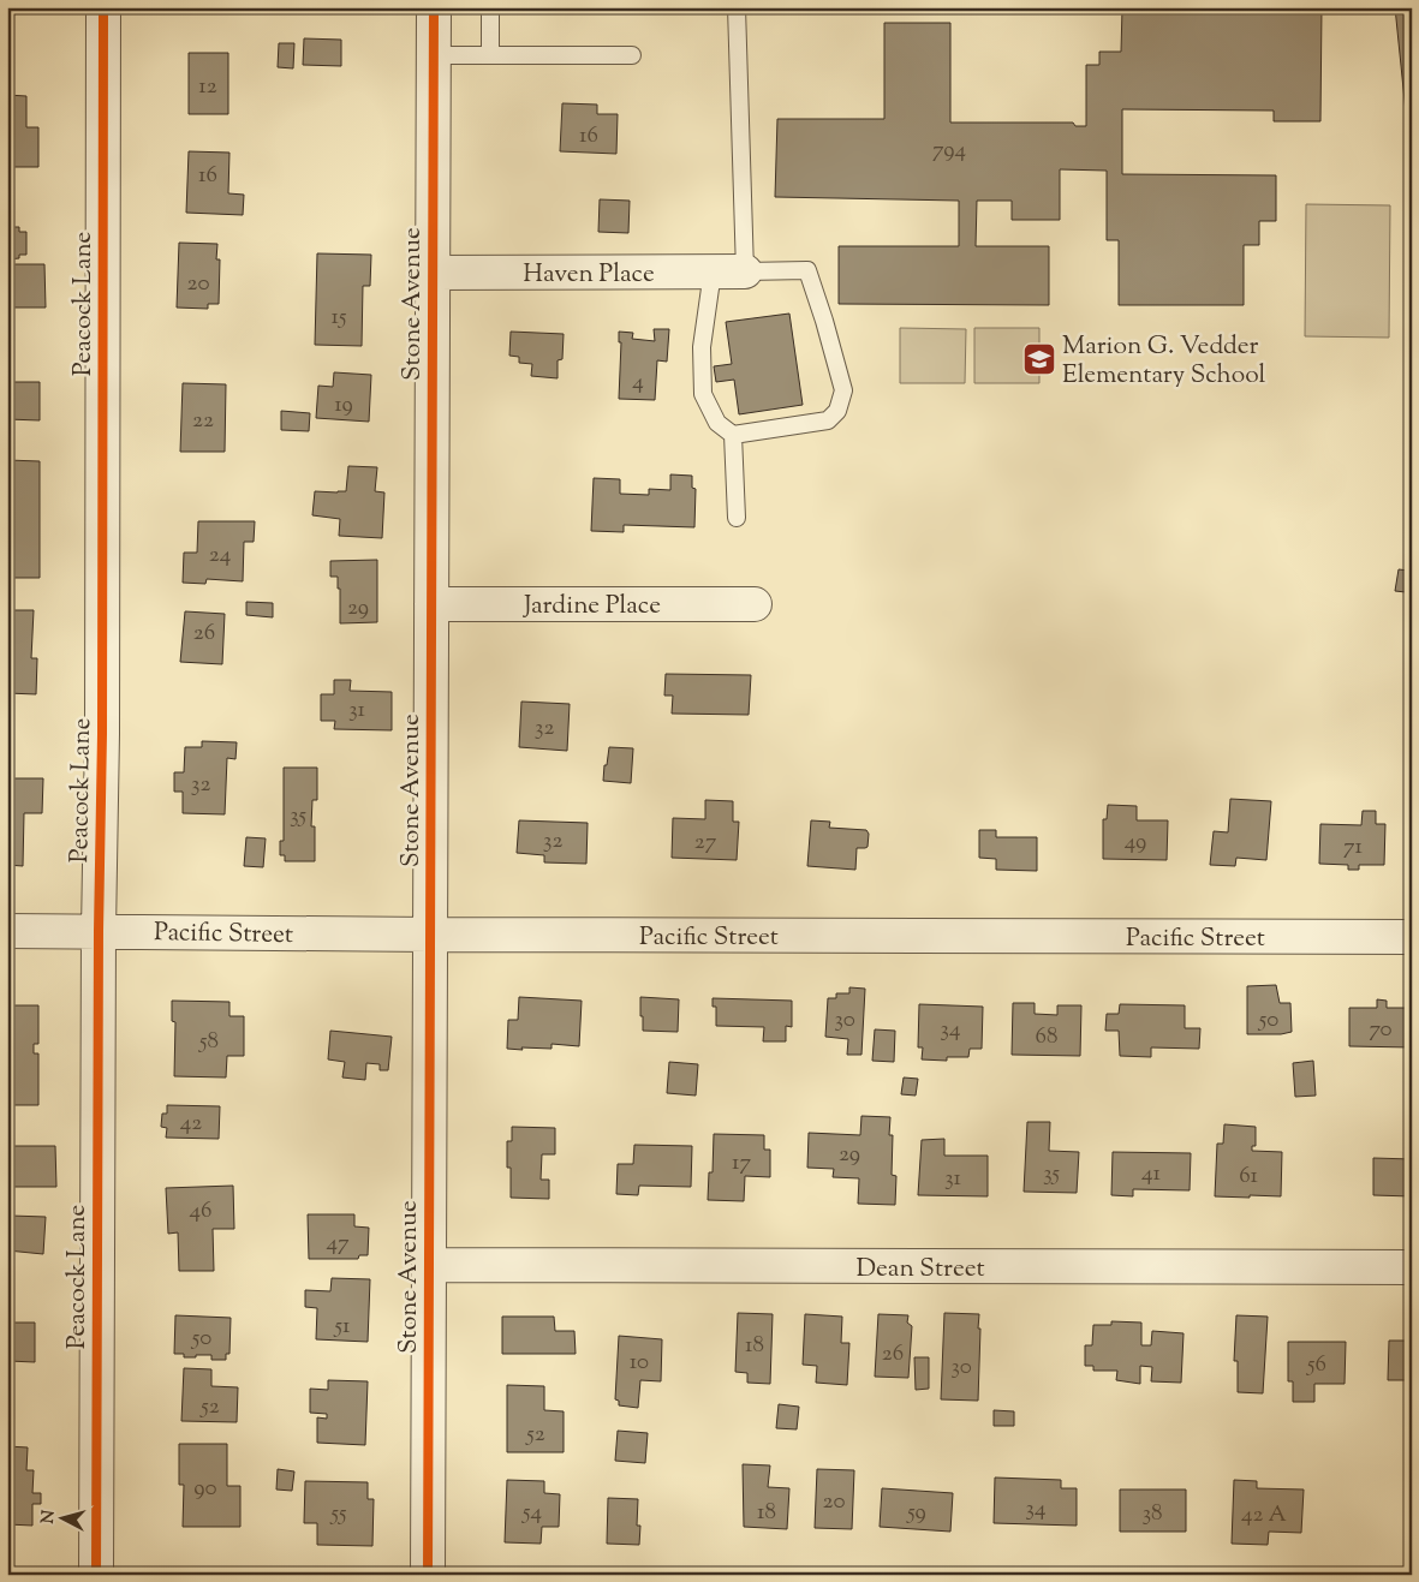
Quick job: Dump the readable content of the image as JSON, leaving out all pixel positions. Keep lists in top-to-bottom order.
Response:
{
  "streets": {
    "street": [
      "Haven Place",
      "Peacock Lane",
      "Stone Avenue",
      "Jardine Place",
      "Pacific Street",
      "Dean Street"
    ]
  },
  "crossings": [
    ["Haven Place", "Stone Avenue"],
    ["Peacock Lane", "Pacific Street"],
    ["Stone Avenue", "Jardine Place"],
    ["Stone Avenue", "Pacific Street"],
    ["Stone Avenue", "Dean Street"]
  ],
  "places": {
    "school or university": ["Marion G. Vedder Elementary School"]
  },
  "house_numbers": [
    "12",
    "16",
    "794",
    "16",
    "20",
    "15",
    "4",
    "19",
    "22",
    "24",
    "29",
    "26",
    "31",
    "32",
    "32",
    "35",
    "32",
    "27",
    "49",
    "71",
    "30",
    "50",
    "34",
    "70",
    "68",
    "58",
    "42",
    "29",
    "17",
    "35",
    "41",
    "61",
    "31",
    "46",
    "47",
    "51",
    "50",
    "18",
    "26",
    "10",
    "56",
    "30",
    "52",
    "52",
    "90",
    "20",
    "34",
    "54",
    "18",
    "59",
    "55",
    "38",
    "42 A"
  ],
  "north": "left"
}
